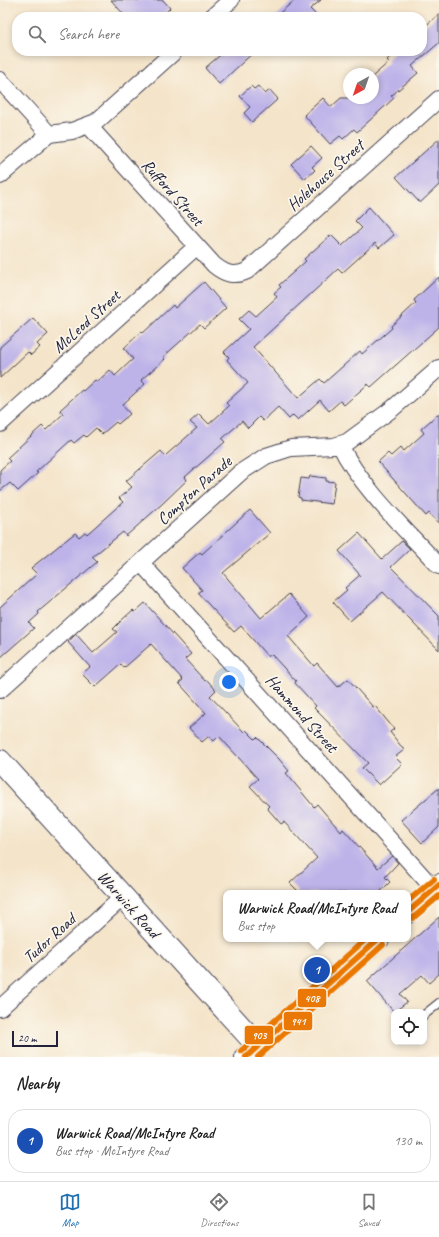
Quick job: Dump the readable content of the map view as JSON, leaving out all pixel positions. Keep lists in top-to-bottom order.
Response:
{
  "streets": {
    "street": [
      "Holehouse Street",
      "Rufford Street",
      "McLeod Street",
      "Compton Parade",
      "Hammond Street",
      "Warwick Road",
      "Tudor Road"
    ]
  },
  "crossings": [
    ["Holehouse Street", "Rufford Street"],
    ["Rufford Street", "McLeod Street"],
    ["Compton Parade", "Hammond Street"],
    ["Warwick Road", "Tudor Road"]
  ],
  "lines": ["transit line 903", "transit line 408", "transit line 941"],
  "scale_bar": "20 m",
  "north": "bottom left",
  "page": {
    "search": "Search here",
    "popup": ["Warwick Road/McIntyre Road", "Bus stop"],
    "pins": "1",
    "scale": "20 m",
    "heading": "Nearby",
    "list": [
      {
        "mark": "1",
        "name": "Warwick Road/McIntyre Road",
        "note": "Bus stop · McIntyre Road",
        "value": "130 m"
      }
    ],
    "nav": ["Map", "Directions", "Saved"]
  }
}
